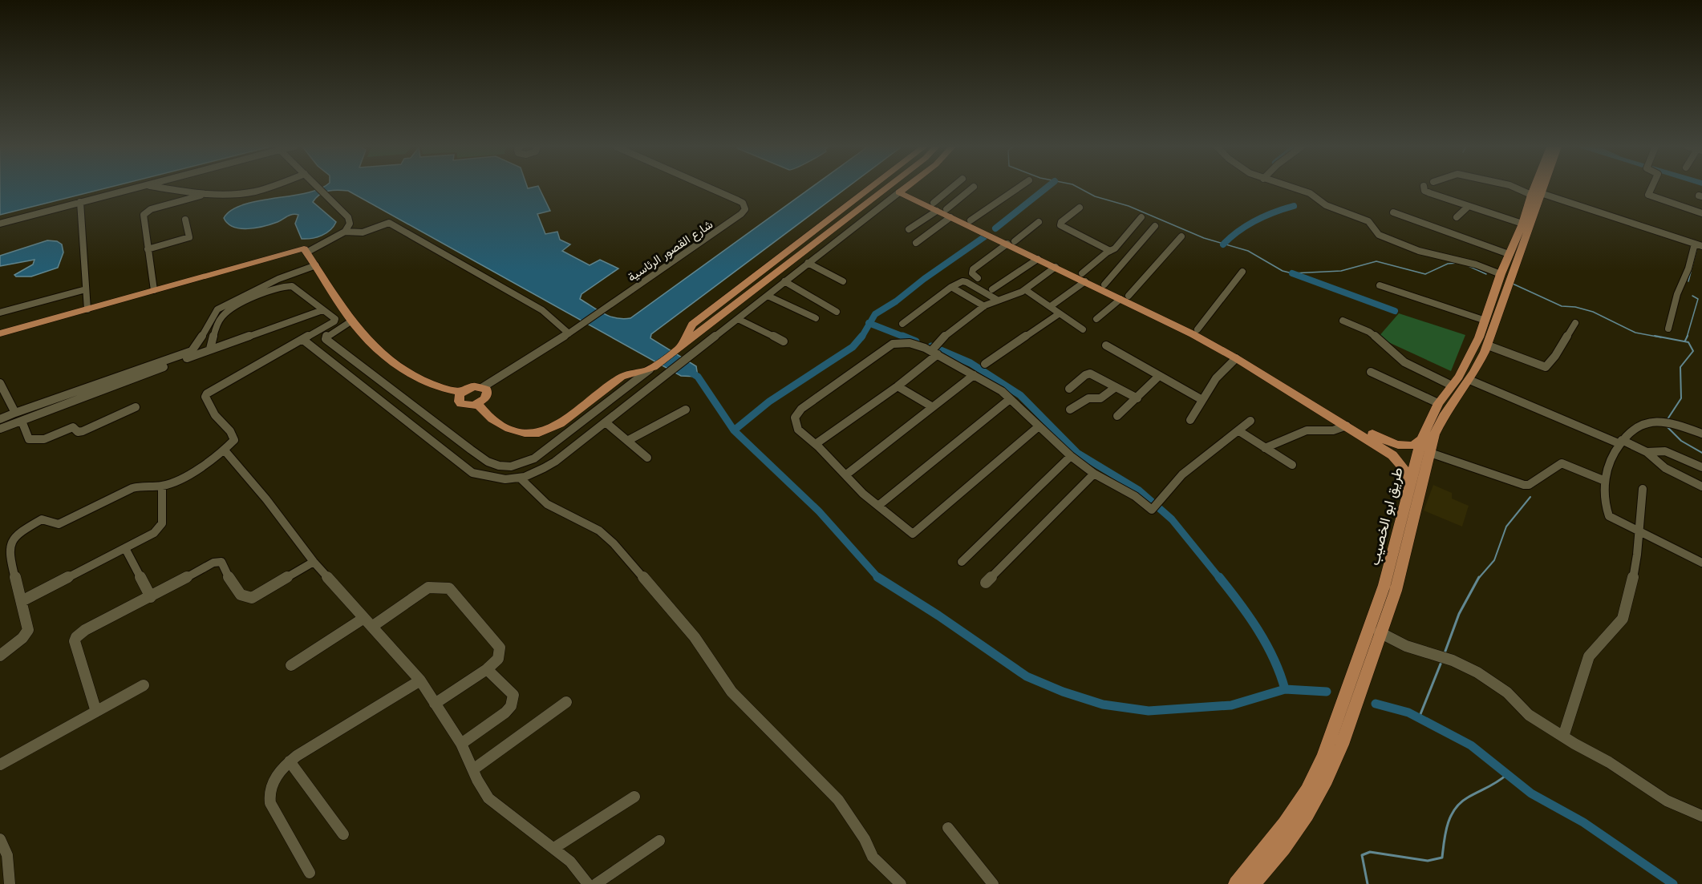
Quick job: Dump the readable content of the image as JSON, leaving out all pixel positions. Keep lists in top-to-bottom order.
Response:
{
  "streets": {
    "main road": ["طريق ابو الخصيب"],
    "street": ["شارع القصور الرئاسية"]
  }
}
